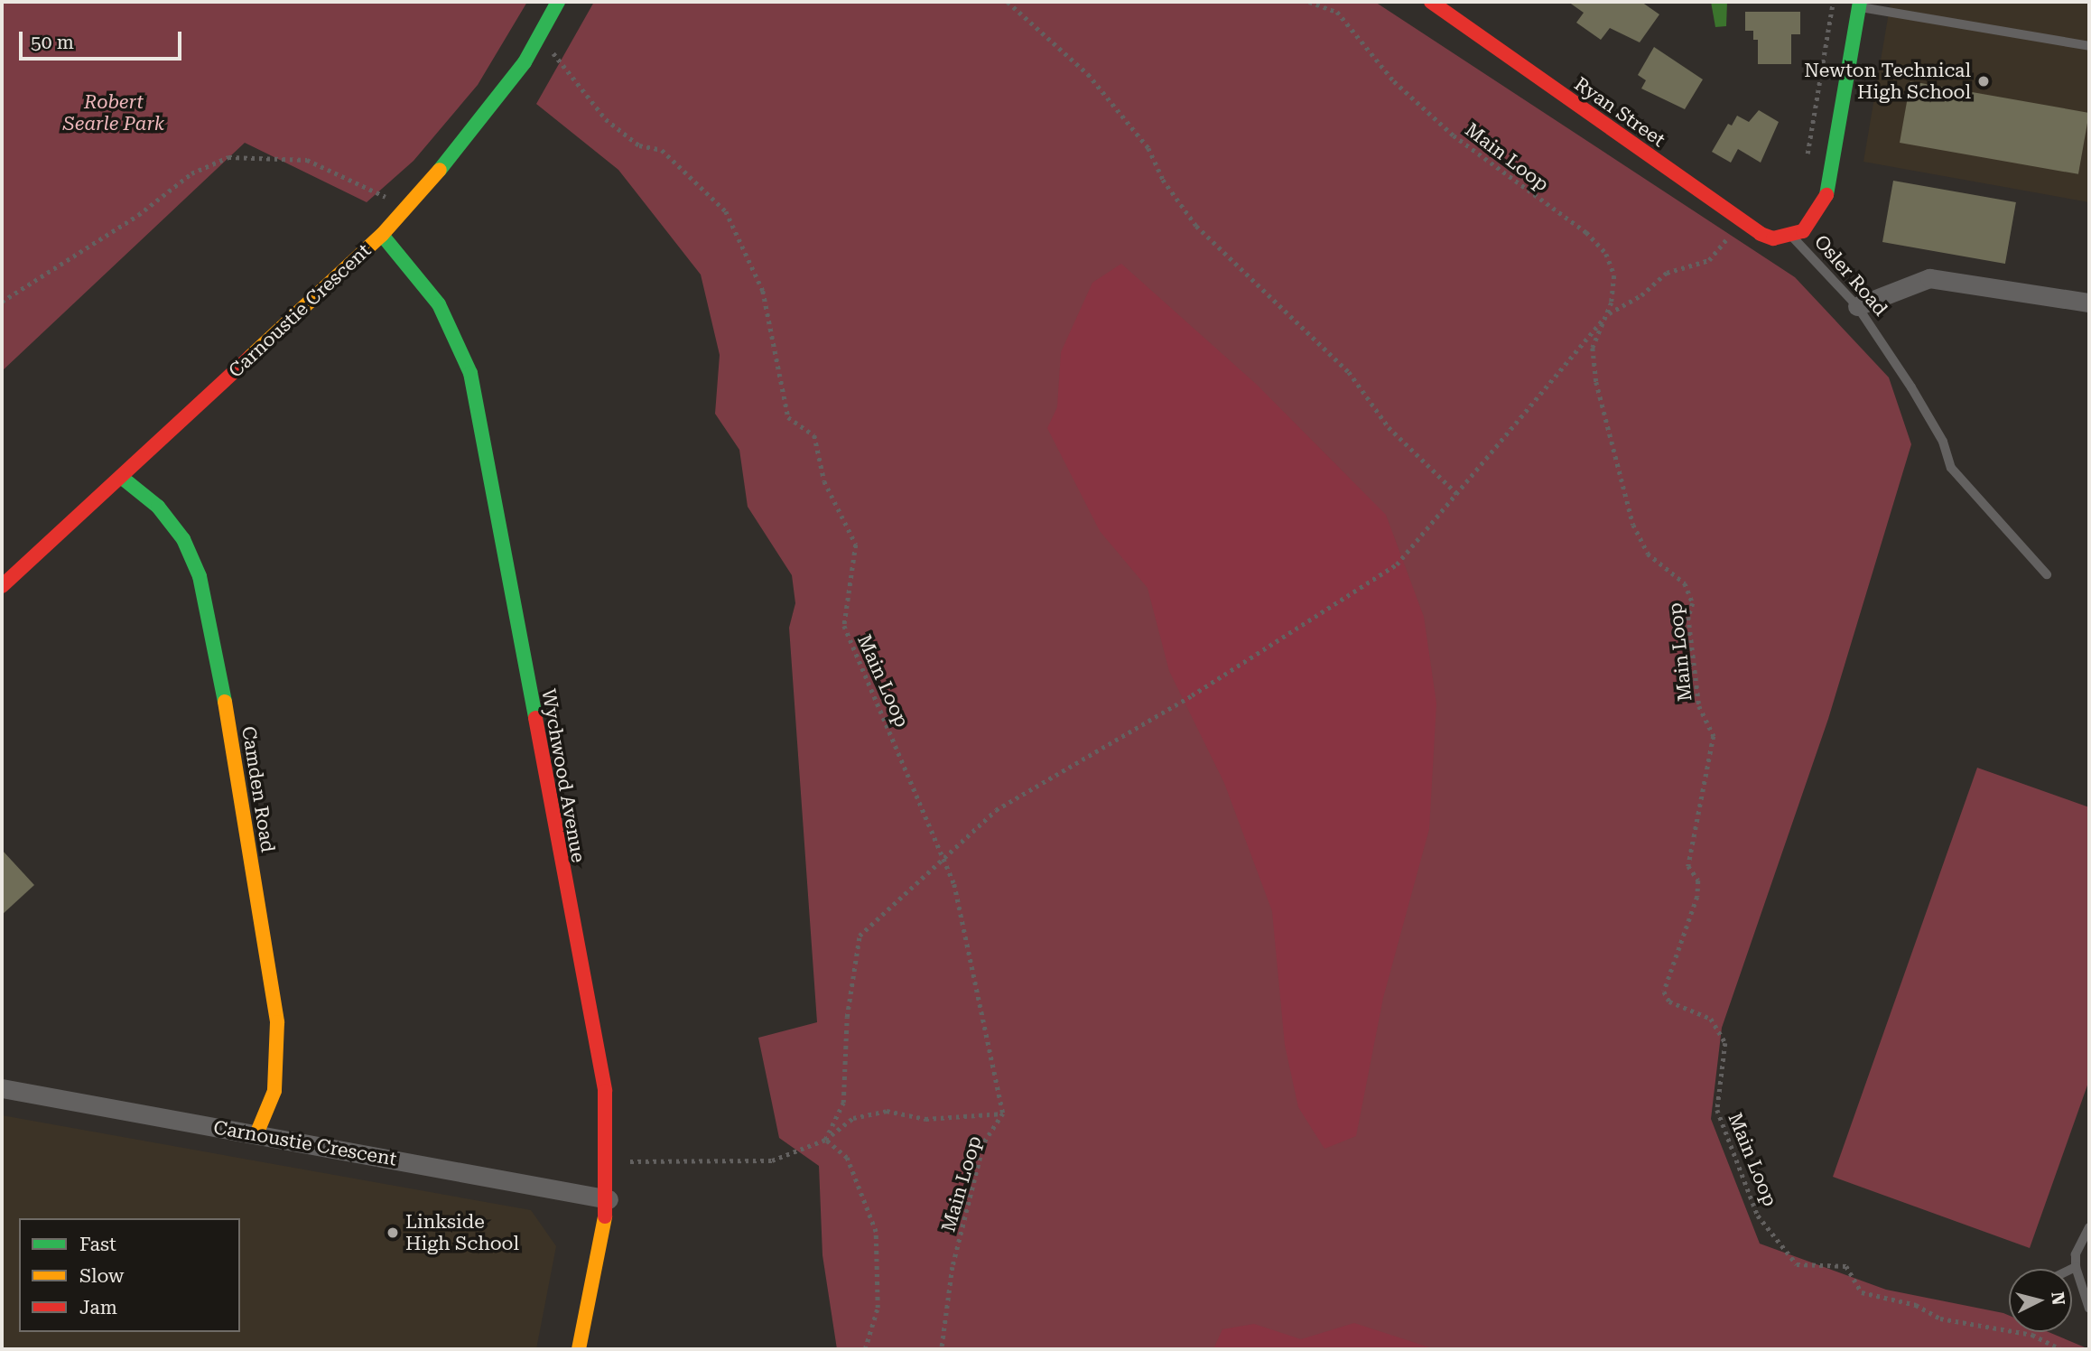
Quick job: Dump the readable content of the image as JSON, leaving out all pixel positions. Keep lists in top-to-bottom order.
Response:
{
  "streets": {
    "street": [
      "Ryan Street",
      "Osler Road",
      "Carnoustie Crescent",
      "Wychwood Avenue",
      "Camden Road"
    ],
    "path": ["Main Loop"]
  },
  "crossings": [
    ["Ryan Street", "Osler Road"],
    ["Carnoustie Crescent", "Wychwood Avenue"],
    ["Carnoustie Crescent", "Camden Road"]
  ],
  "parks": ["Robert Searle Park"],
  "places": ["Newton Technical High School", "Linkside High School"],
  "legend": ["Fast", "Slow", "Jam"],
  "scale_bar": "50 m",
  "north": "right"
}
